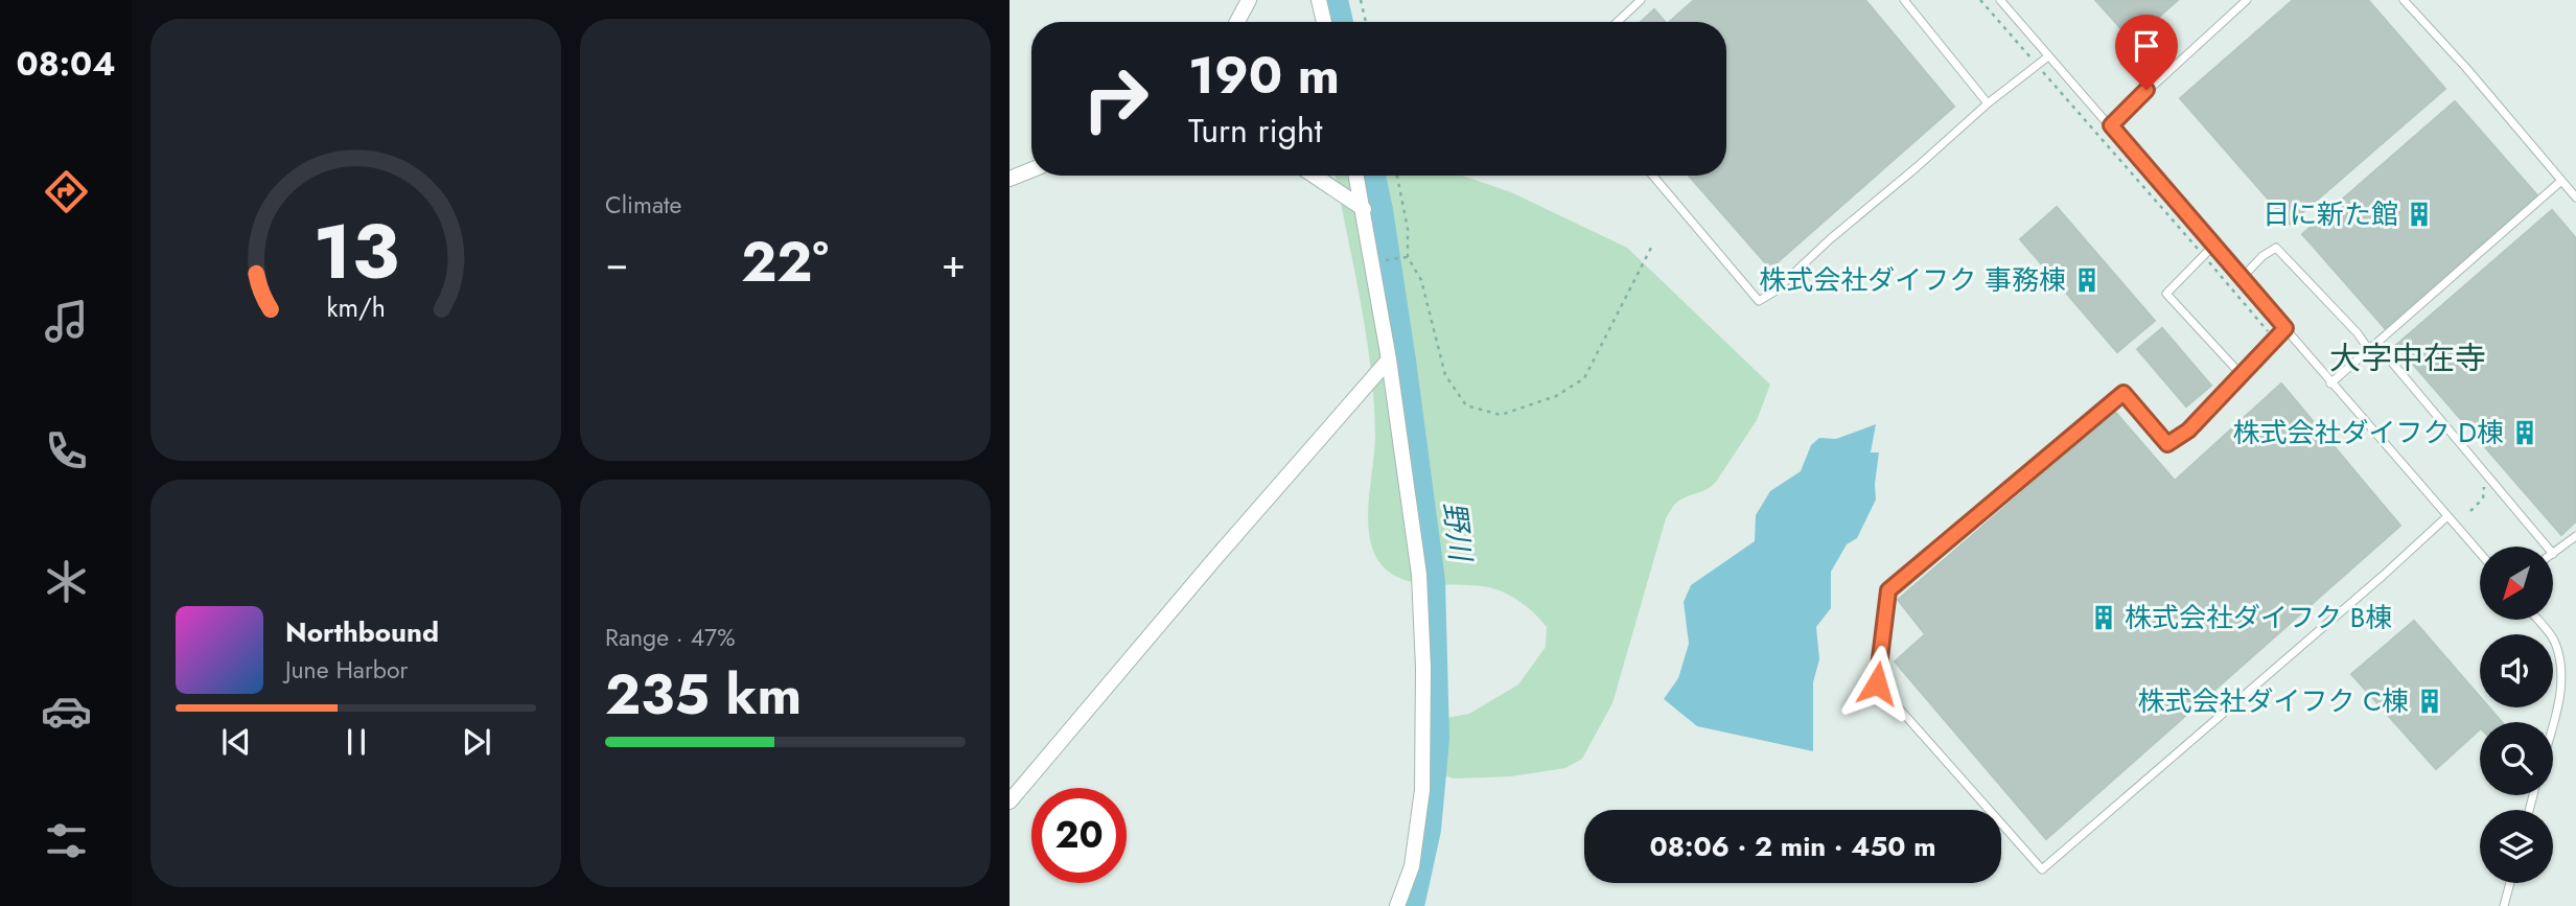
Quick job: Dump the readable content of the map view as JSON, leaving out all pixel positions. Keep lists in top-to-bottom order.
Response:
{
  "districts": ["大字中在寺"],
  "water": ["野川"],
  "places": {
    "building": [
      "日に新た館",
      "株式会社ダイフク 事務棟",
      "株式会社ダイフク D棟",
      "株式会社ダイフク B棟",
      "株式会社ダイフク C棟"
    ]
  },
  "north": "bottom left",
  "page": {
    "tabs": "08:04",
    "tile": [
      "Climate",
      ["Range · 47%", "235 km"]
    ],
    "turn": ["190 m", "Turn right"],
    "heat": ["−", "22°", "+"],
    "song": ["Northbound", "June Harbor"],
    "limit": "20",
    "trip": "08:06 · 2 min · 450 m",
    "gauge": ["13", "km/h"]
  }
}
